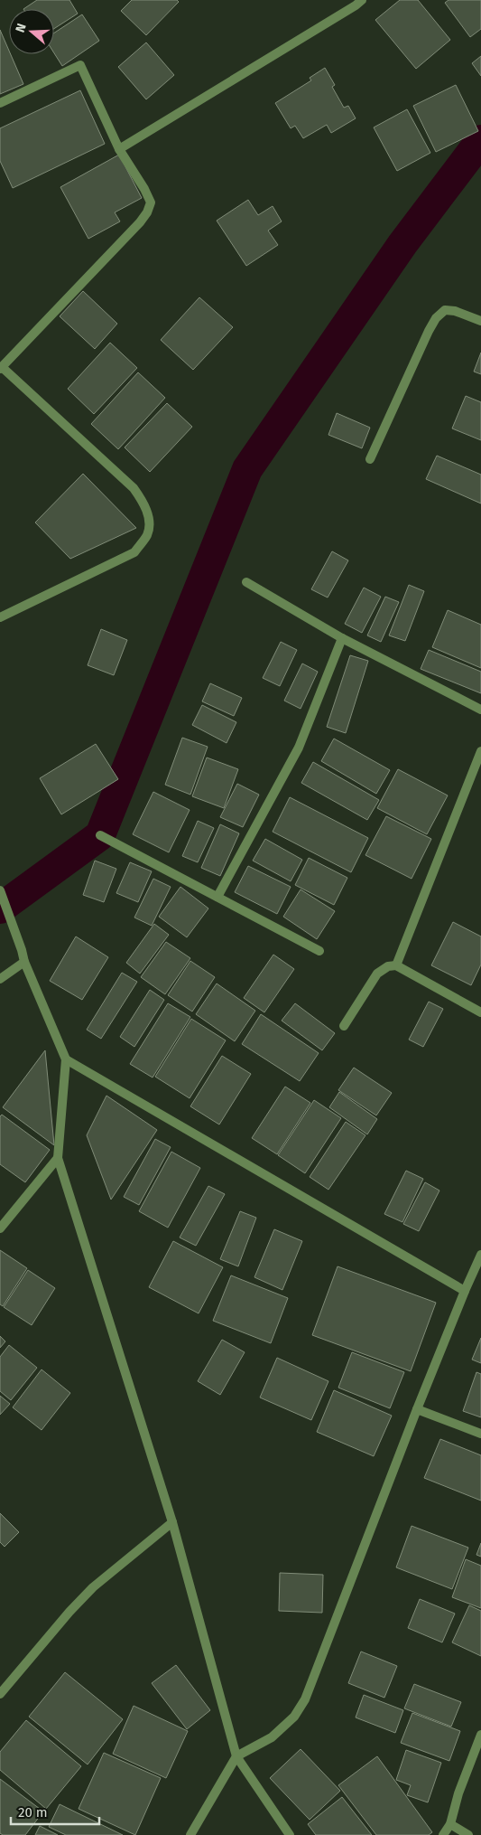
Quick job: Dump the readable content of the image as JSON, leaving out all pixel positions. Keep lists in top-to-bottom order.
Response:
{
  "scale_bar": "20 m",
  "north": "left"
}
